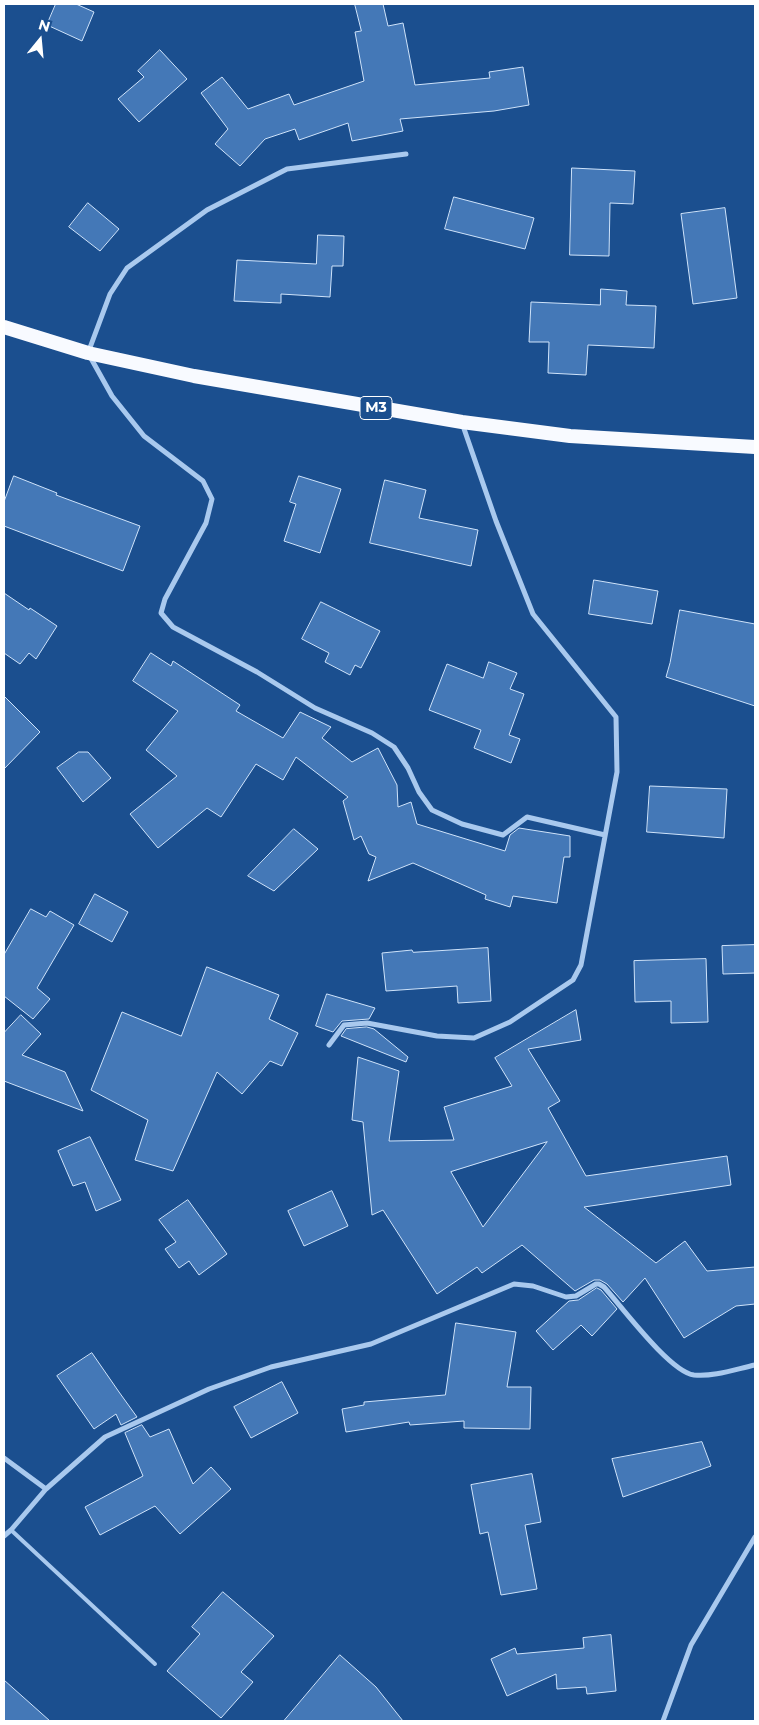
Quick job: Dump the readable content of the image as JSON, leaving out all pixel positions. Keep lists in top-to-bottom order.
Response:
{
  "streets": {
    "highway": ["M3"]
  },
  "north": "top"
}
